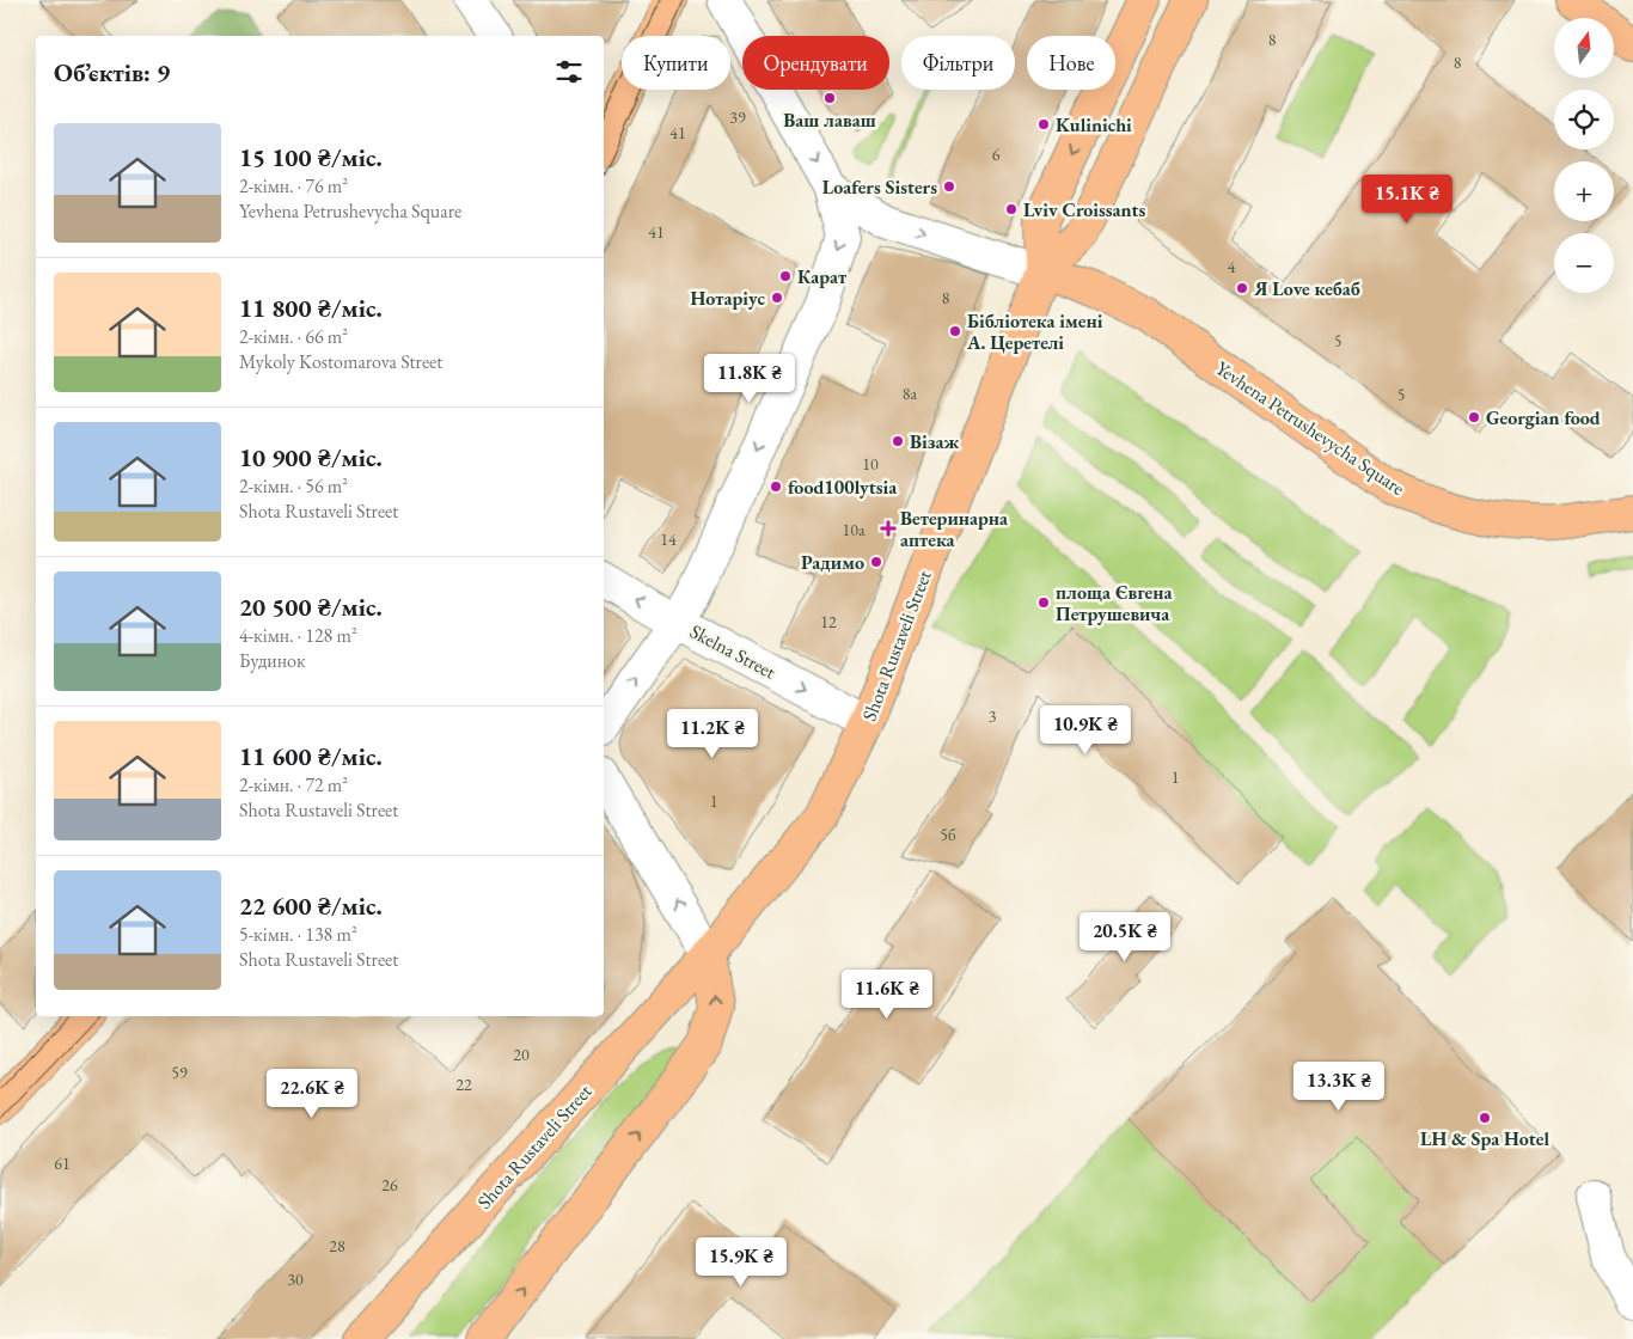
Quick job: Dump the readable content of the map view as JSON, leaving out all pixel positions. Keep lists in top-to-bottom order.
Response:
{
  "streets": {
    "main road": ["Yevhena Petrushevycha Square", "Shota Rustaveli Street"],
    "street": ["Skelna Street"]
  },
  "crossings": [
    ["Yevhena Petrushevycha Square", "Shota Rustaveli Street"],
    ["Shota Rustaveli Street", "Skelna Street"]
  ],
  "places": {
    "other": [
      "Ваш лаваш",
      "Kulinichi",
      "Loafers Sisters",
      "Lviv Croissants",
      "Карат",
      "Я Love кебаб",
      "Нотаріус",
      "Бібліотека імені А. Церетелі",
      "Georgian food",
      "Візаж",
      "food100lytsia",
      "Радимо",
      "площа Євгена Петрушевича",
      "LH & Spa Hotel"
    ],
    "health": ["Ветеринарна аптека"]
  },
  "house_numbers": [
    "8",
    "8",
    "39",
    "41",
    "6",
    "41",
    "4",
    "8",
    "5",
    "8а",
    "5",
    "10",
    "10а",
    "14",
    "12",
    "3",
    "1",
    "1",
    "5б",
    "20",
    "59",
    "22",
    "61",
    "26",
    "28",
    "30"
  ],
  "north": "top",
  "page": {
    "map_buttons": ["+", "−"],
    "chip": [
      "Купити",
      "Орендувати",
      "Фільтри",
      "Нове"
    ],
    "heading": "Об’єктів: 9",
    "list": [
      {
        "name": "15 100 ₴/міс.",
        "note": "2-кімн. · 76 m² · Yevhena Petrushevycha Square"
      },
      {
        "name": "11 800 ₴/міс.",
        "note": "2-кімн. · 66 m² · Mykoly Kostomarova Street"
      },
      {
        "name": "10 900 ₴/міс.",
        "note": "2-кімн. · 56 m² · Shota Rustaveli Street"
      },
      {
        "name": "20 500 ₴/міс.",
        "note": "4-кімн. · 128 m² · Будинок"
      },
      {
        "name": "11 600 ₴/міс.",
        "note": "2-кімн. · 72 m² · Shota Rustaveli Street"
      },
      {
        "name": "22 600 ₴/міс.",
        "note": "5-кімн. · 138 m² · Shota Rustaveli Street"
      }
    ],
    "price": [
      "15.1K ₴",
      "11.8K ₴",
      "10.9K ₴",
      "11.2K ₴",
      "20.5K ₴",
      "11.6K ₴",
      "13.3K ₴",
      "22.6K ₴",
      "15.9K ₴"
    ]
  }
}
